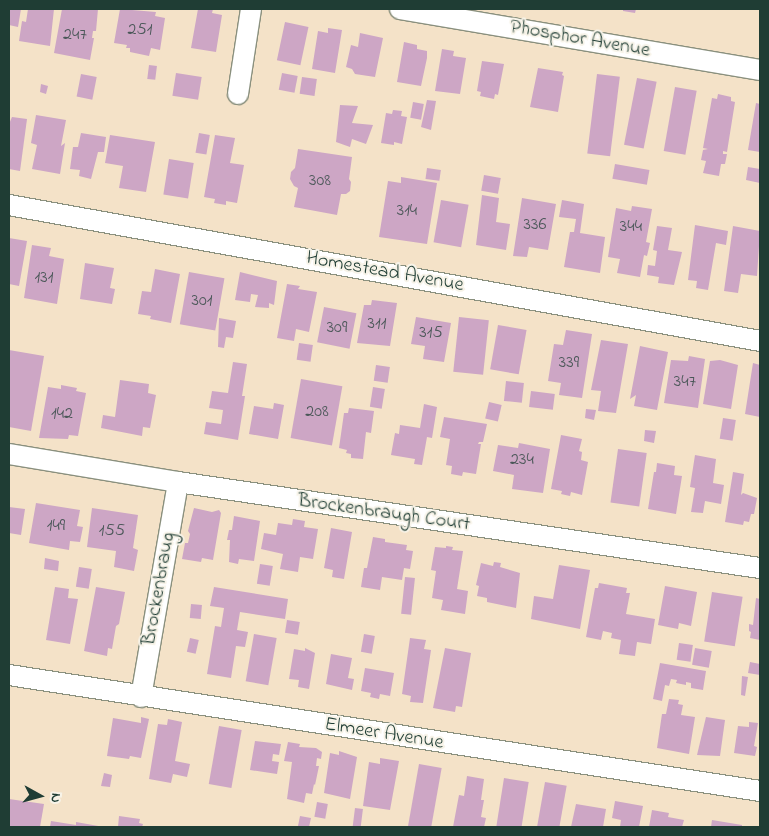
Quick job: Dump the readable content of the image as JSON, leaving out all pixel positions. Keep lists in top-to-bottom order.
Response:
{
  "streets": {
    "street": [
      "Phosphor Avenue",
      "Homestead Avenue",
      "Brockenbraugh Court",
      "Brockenbraug",
      "Elmeer Avenue"
    ]
  },
  "crossings": [
    ["Brockenbraugh Court", "Brockenbraug"],
    ["Brockenbraug", "Elmeer Avenue"]
  ],
  "house_numbers": [
    "251",
    "247",
    "308",
    "314",
    "336",
    "344",
    "131",
    "301",
    "311",
    "309",
    "315",
    "339",
    "347",
    "208",
    "142",
    "234",
    "149",
    "155"
  ],
  "north": "right"
}
